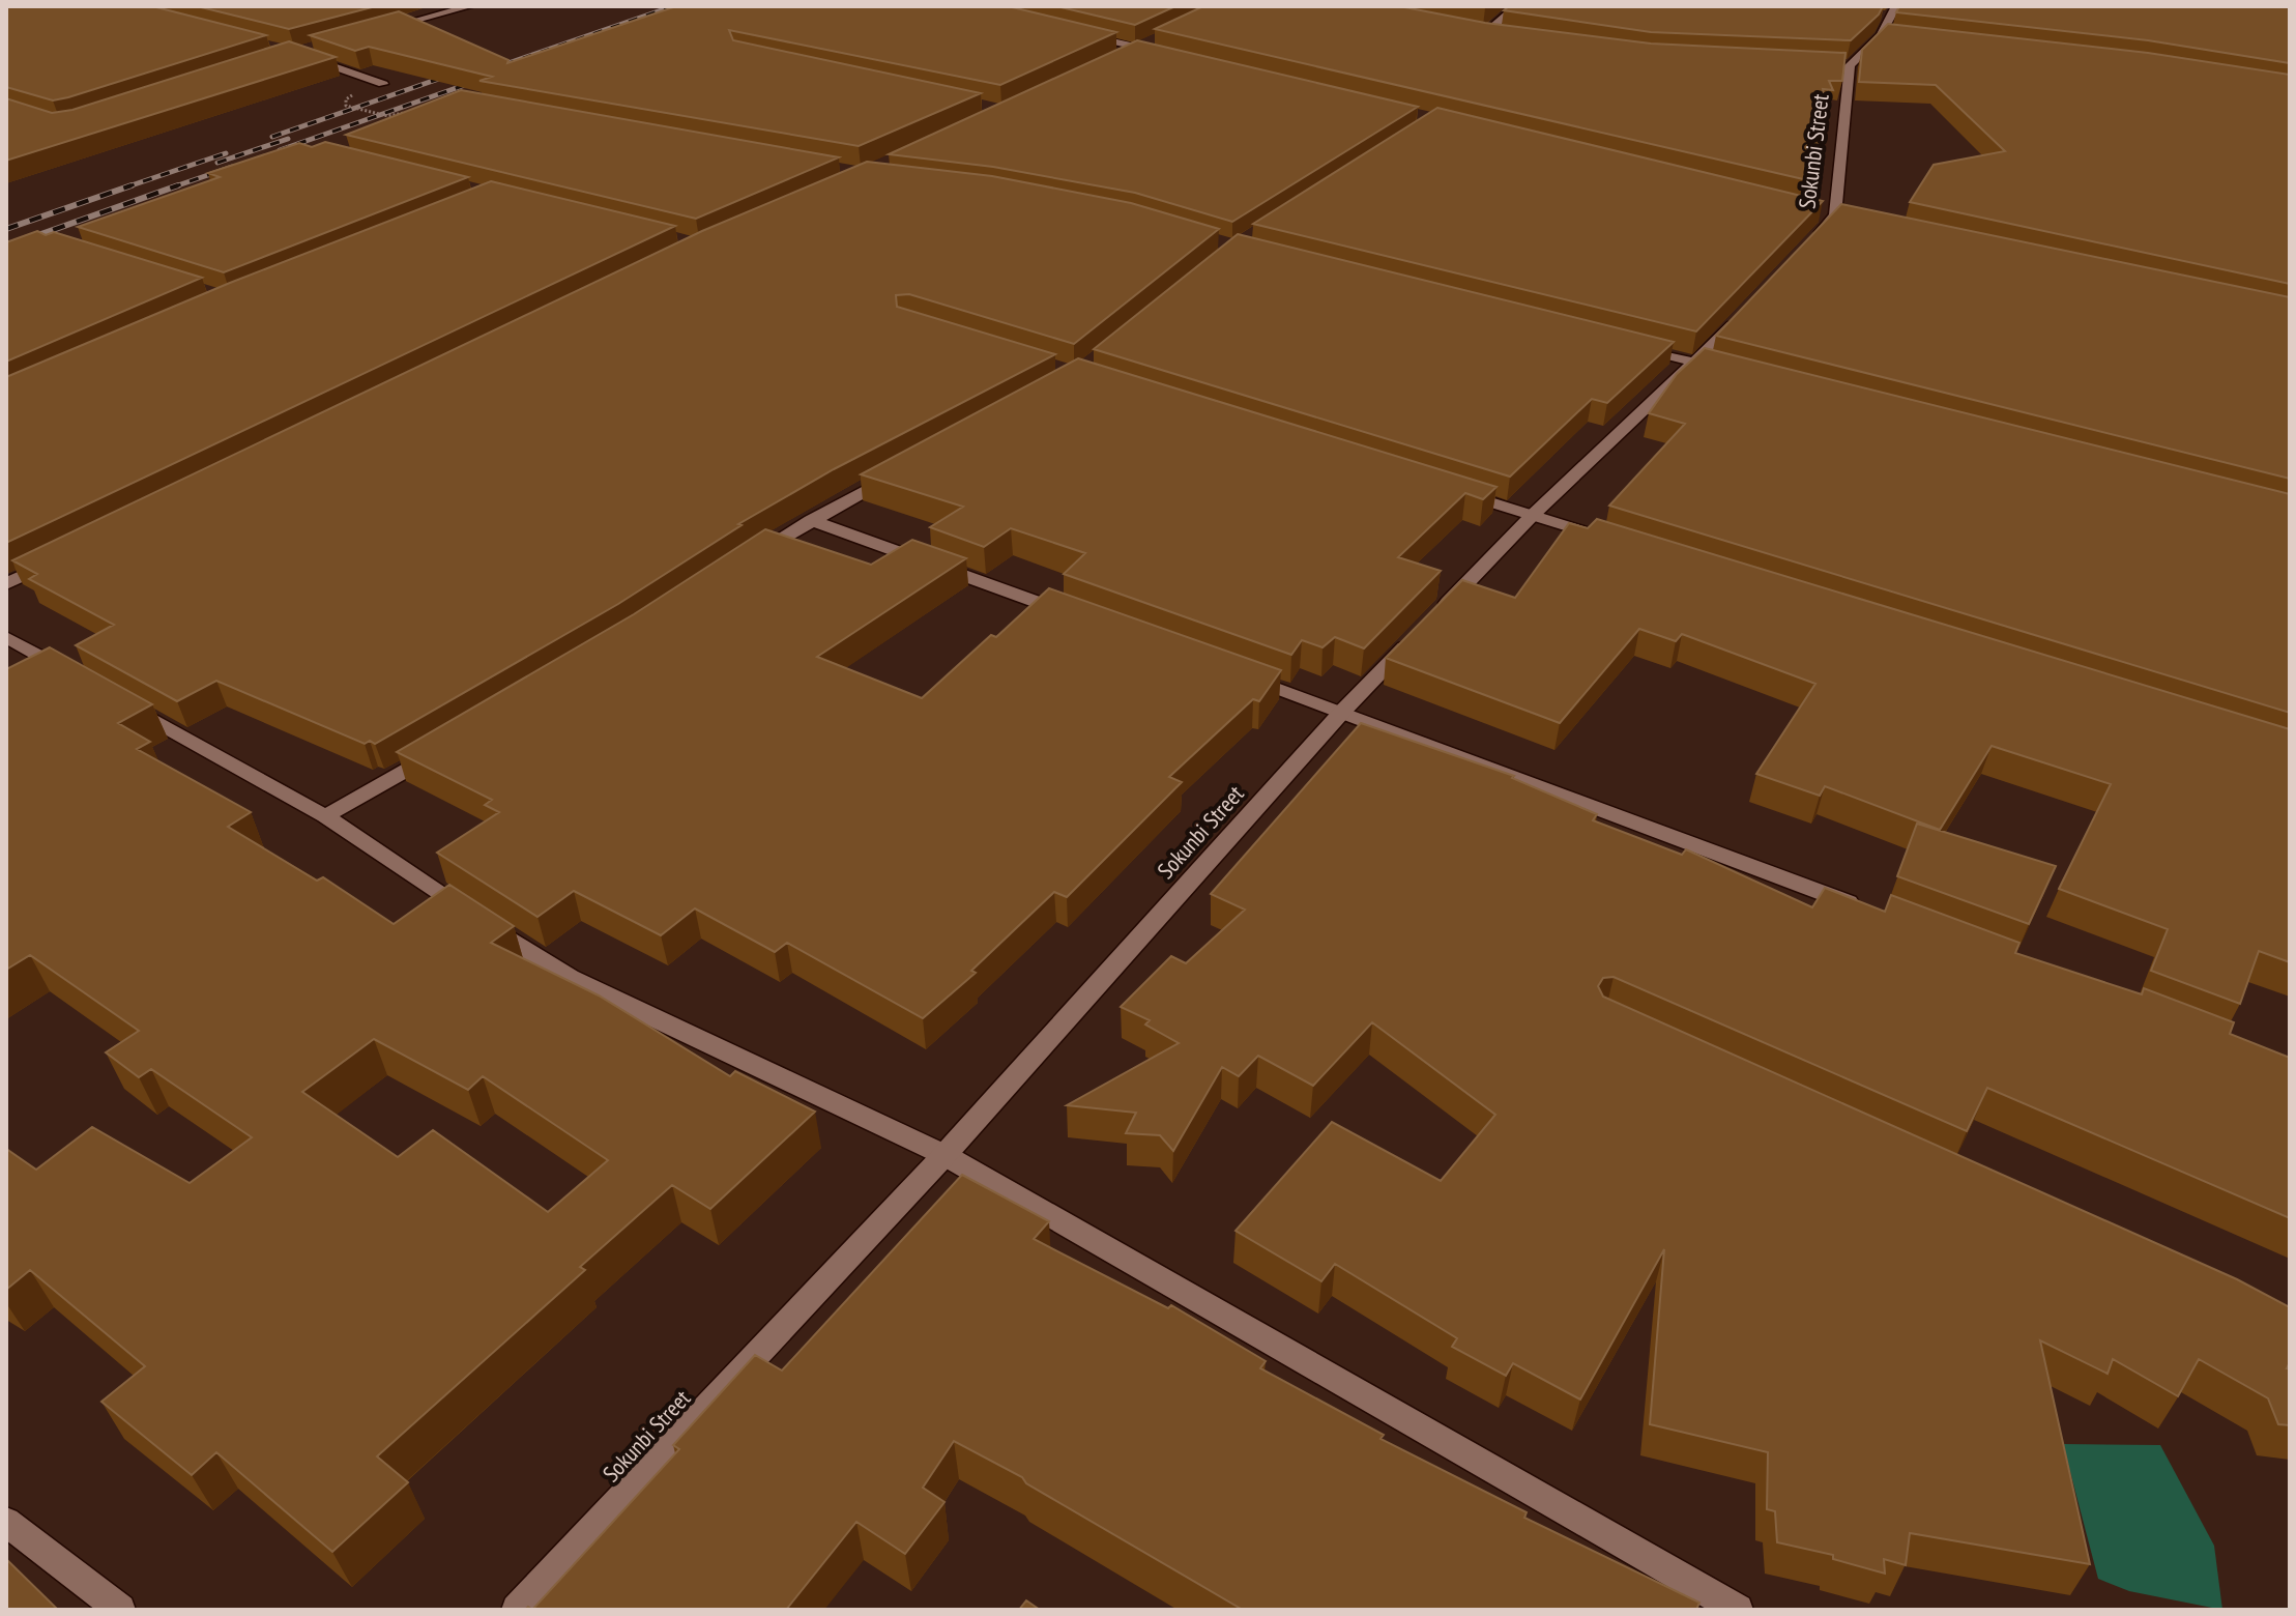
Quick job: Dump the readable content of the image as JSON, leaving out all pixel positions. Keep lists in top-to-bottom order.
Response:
{
  "streets": {
    "street": ["Sokunbi Street"]
  }
}
